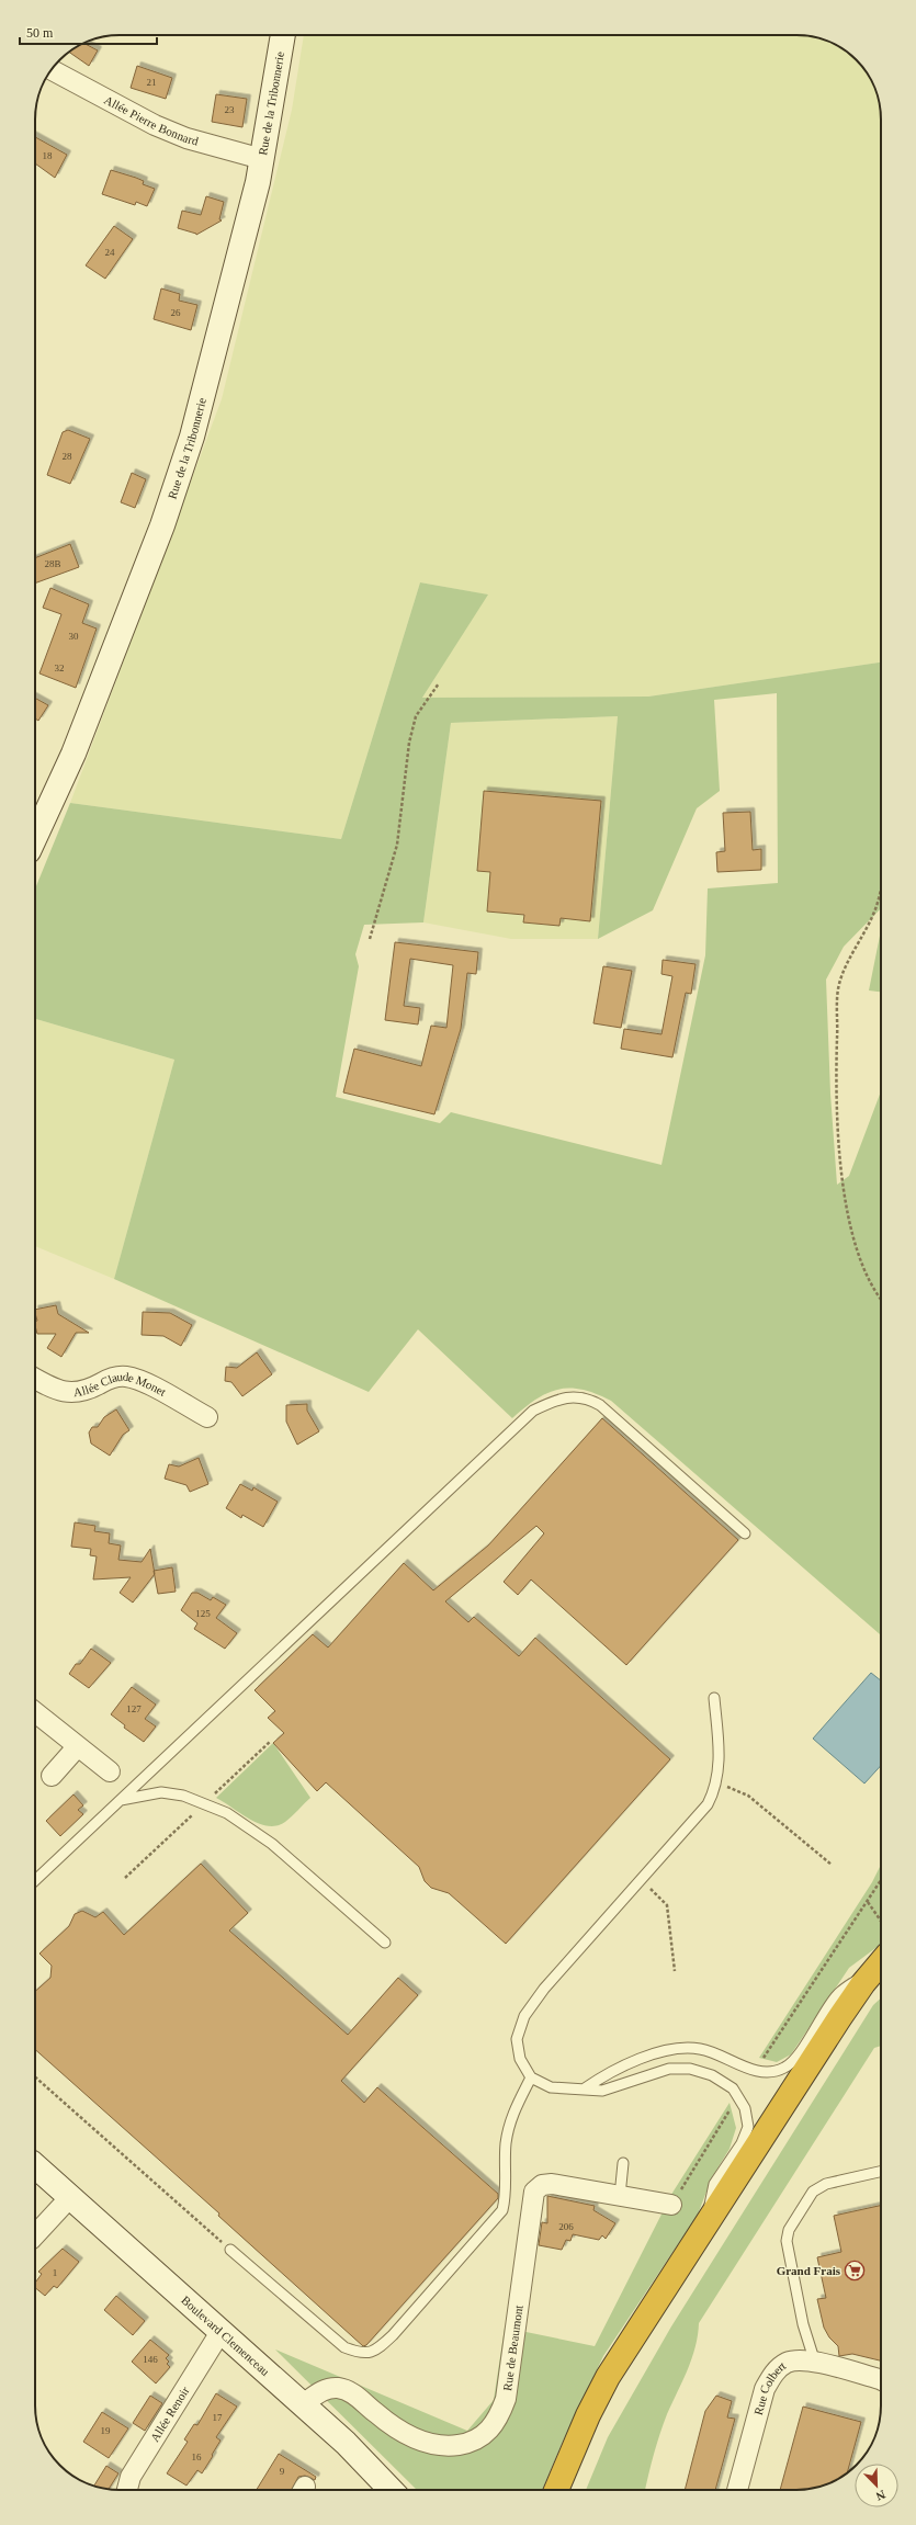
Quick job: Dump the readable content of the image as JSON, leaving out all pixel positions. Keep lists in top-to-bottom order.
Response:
{
  "streets": {
    "street": [
      "Rue de la Tribonnerie",
      "Allée Pierre Bonnard",
      "Allée Claude Monet",
      "Boulevard Clemenceau",
      "Rue de Beaumont",
      "Rue Colbert",
      "Allée Renoir"
    ]
  },
  "crossings": [
    ["Rue de la Tribonnerie", "Allée Pierre Bonnard"],
    ["Boulevard Clemenceau", "Rue de Beaumont"],
    ["Boulevard Clemenceau", "Allée Renoir"]
  ],
  "places": {
    "supermarket": ["Grand Frais"]
  },
  "house_numbers": [
    "21",
    "23",
    "18",
    "24",
    "26",
    "28",
    "28B",
    "30",
    "32",
    "125",
    "127",
    "206",
    "1",
    "146",
    "17",
    "19",
    "16",
    "9"
  ],
  "scale_bar": "50 m",
  "north": "bottom right"
}
